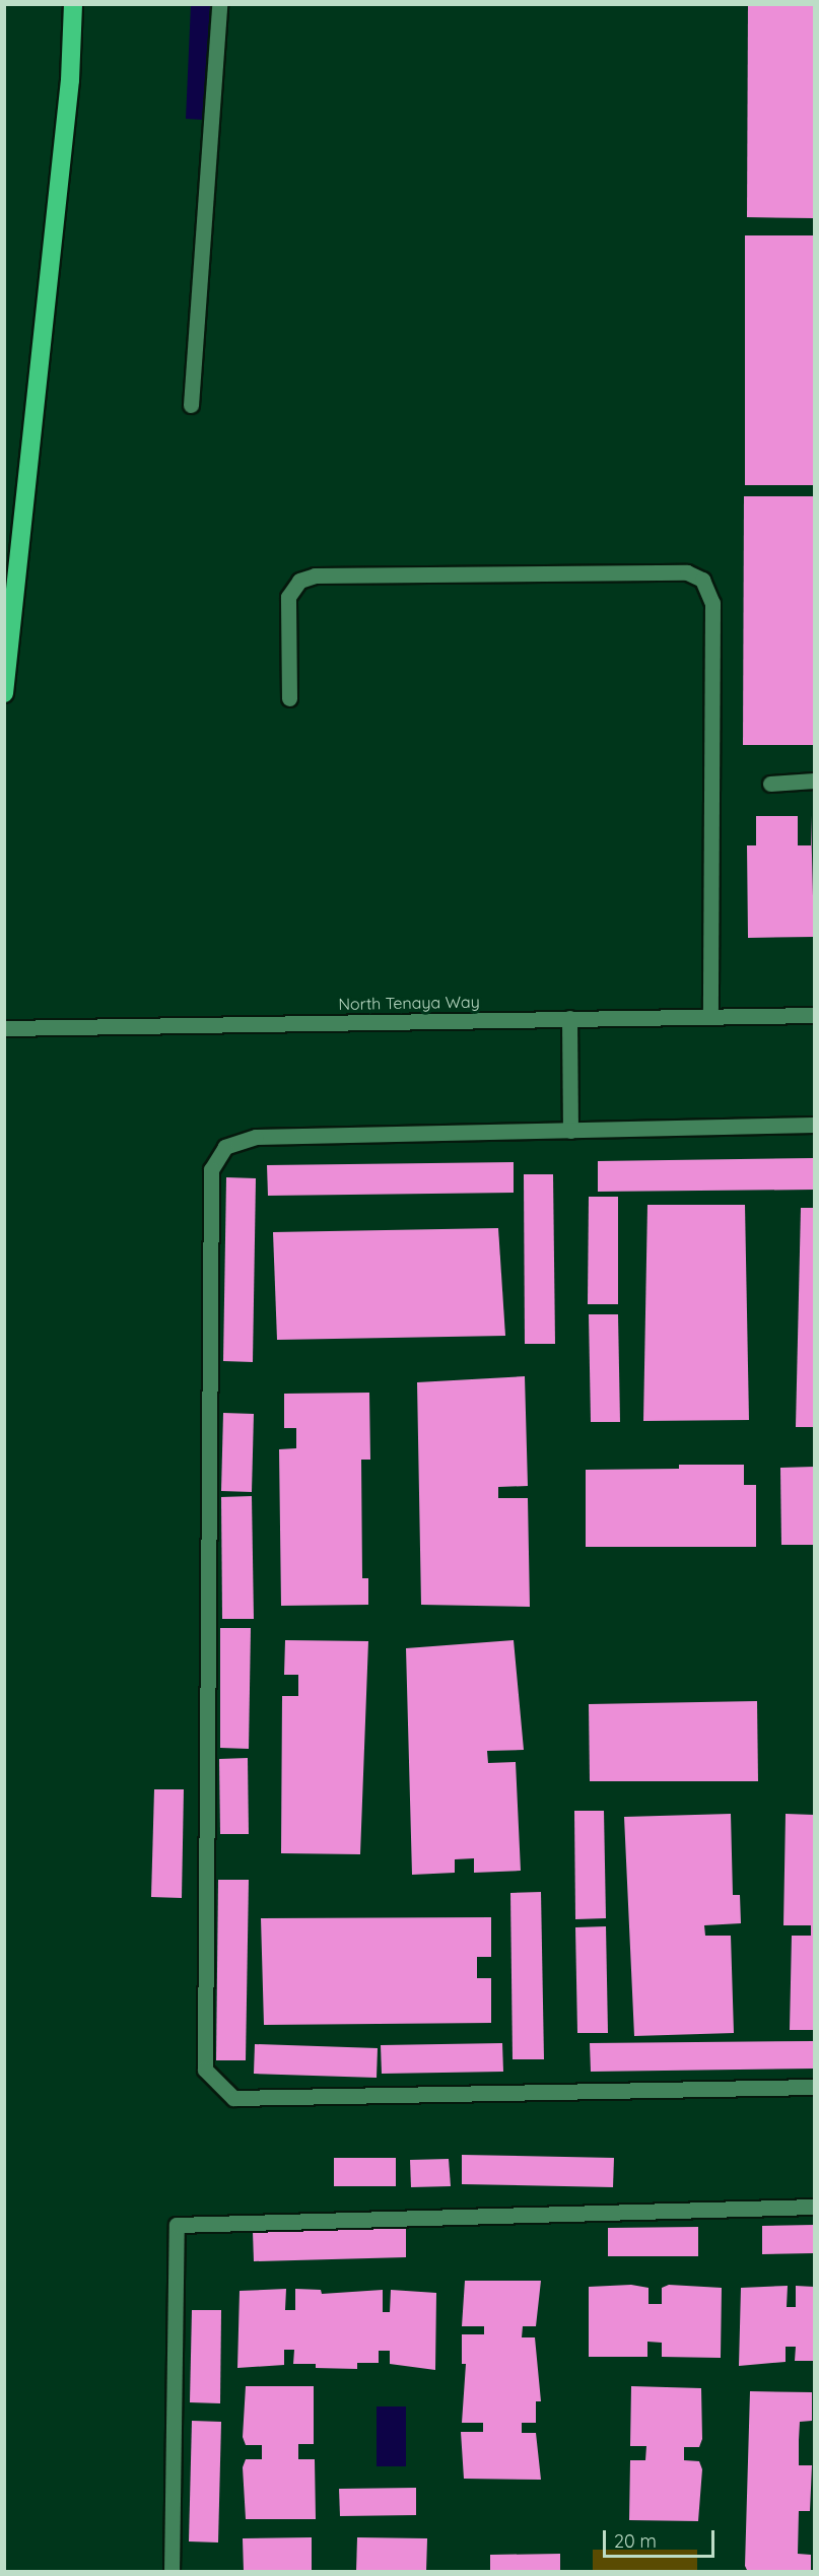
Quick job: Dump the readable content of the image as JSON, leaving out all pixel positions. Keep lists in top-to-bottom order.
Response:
{
  "streets": {
    "street": ["North Tenaya Way"]
  },
  "scale_bar": "20 m"
}
